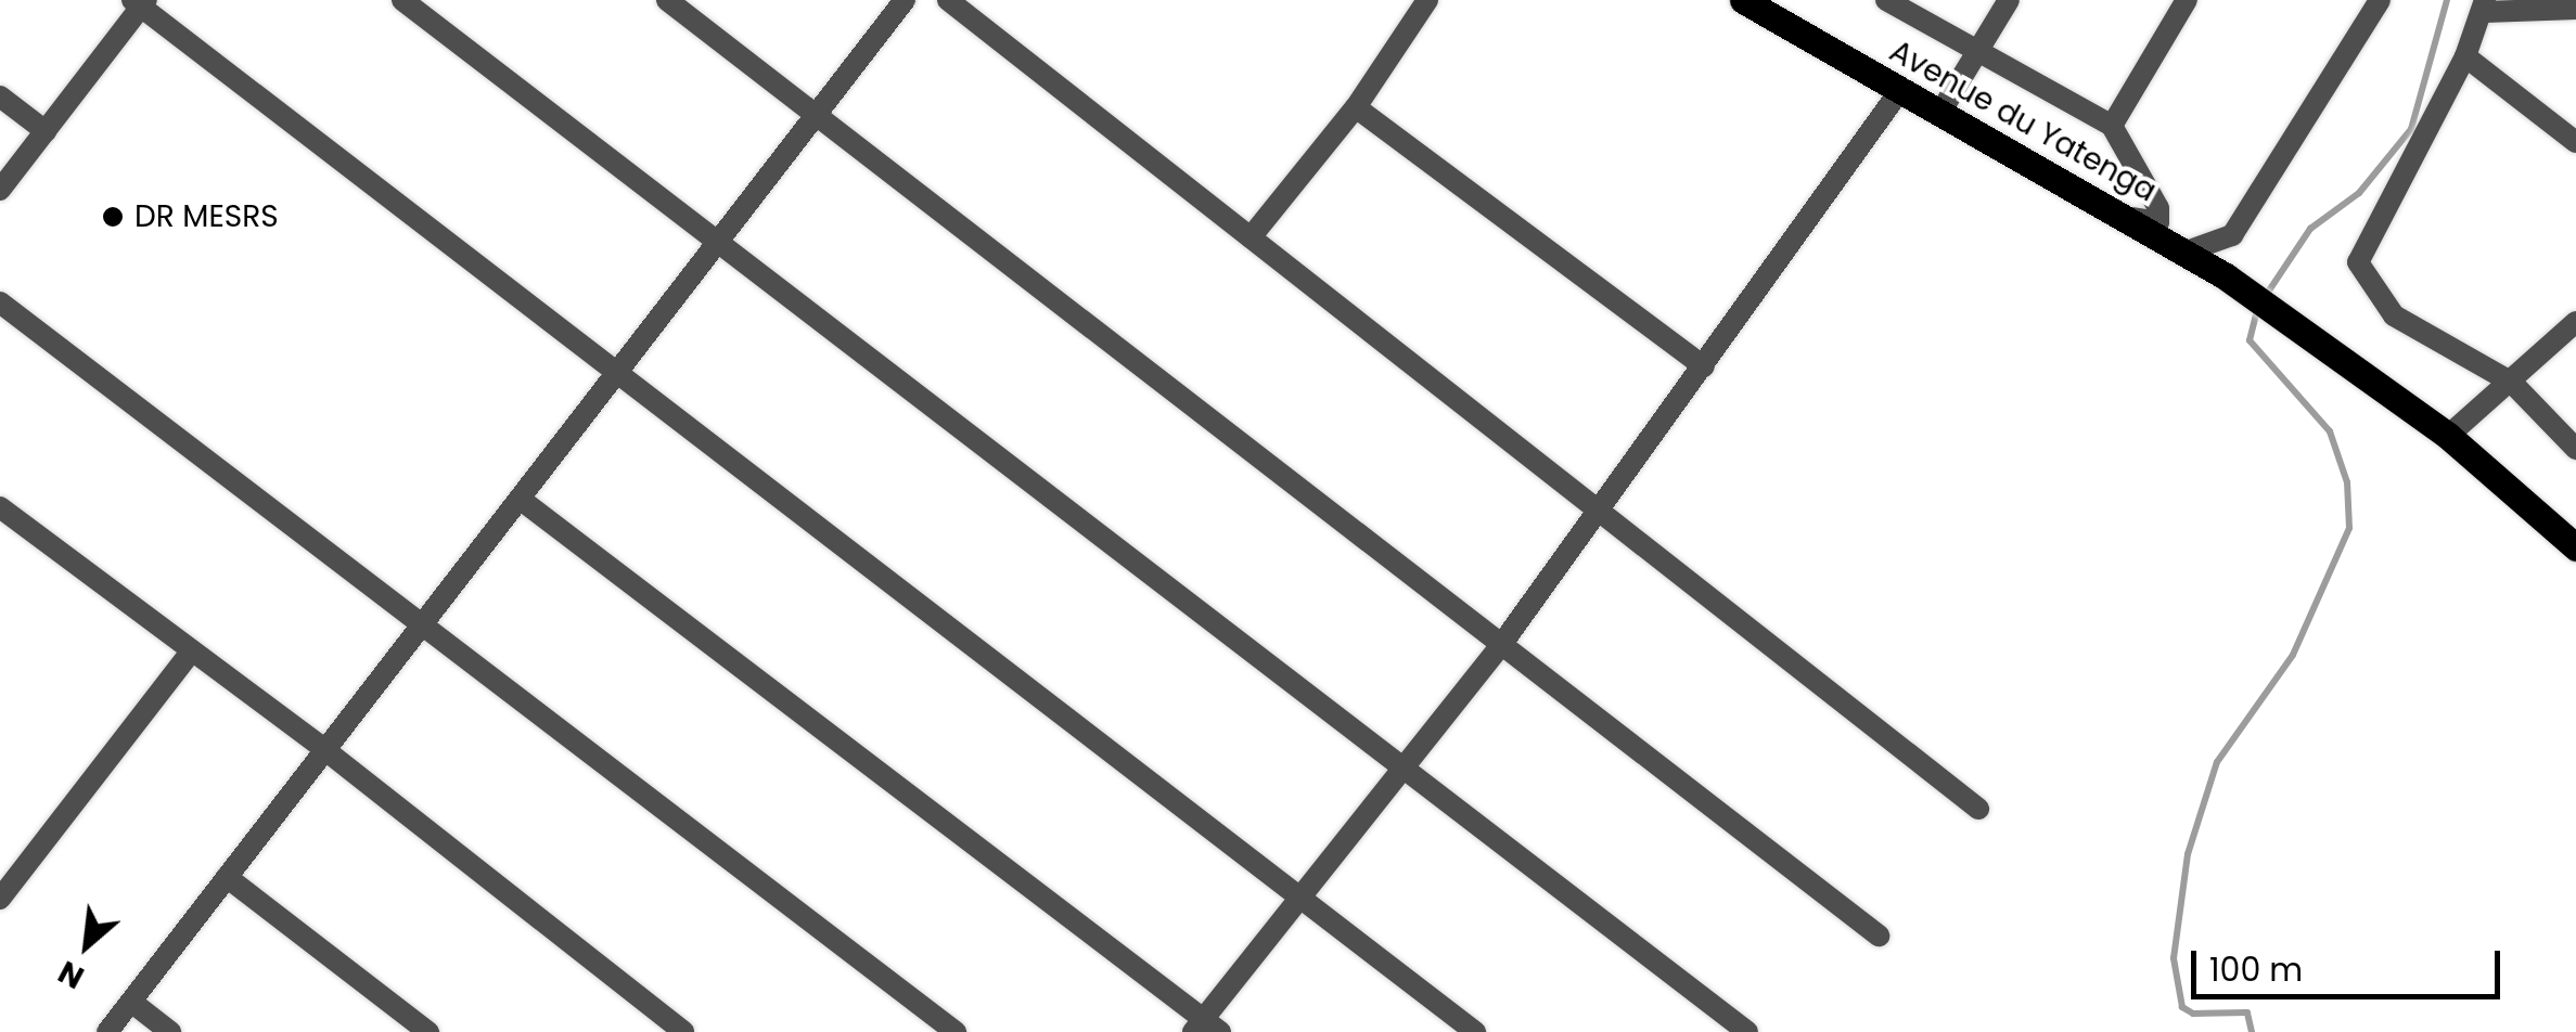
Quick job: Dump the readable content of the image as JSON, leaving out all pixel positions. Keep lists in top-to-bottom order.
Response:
{
  "streets": {
    "main road": ["Avenue du Yatenga"]
  },
  "places": ["DR MESRS"],
  "scale_bar": "100 m",
  "north": "bottom left"
}
